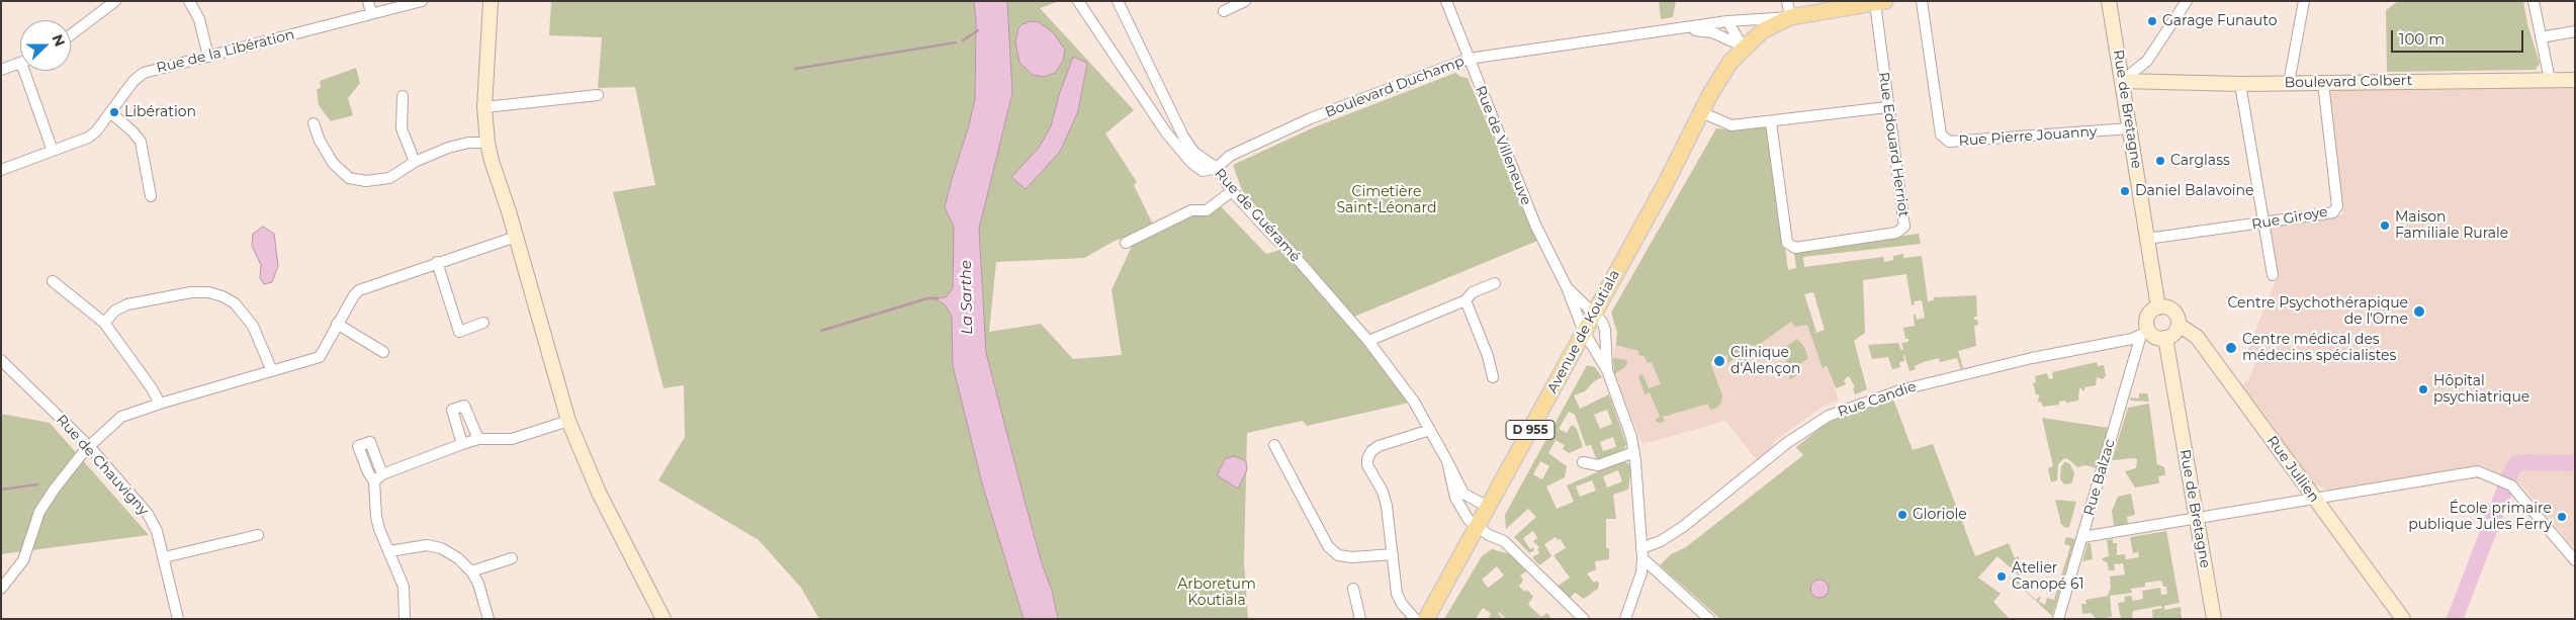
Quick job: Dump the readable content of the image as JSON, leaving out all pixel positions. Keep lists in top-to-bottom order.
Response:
{
  "streets": {
    "main road": ["Boulevard Duchamp", "Avenue de Koutiala", "D 955"],
    "street": [
      "Rue de la Libération",
      "Boulevard Colbert",
      "Rue de Bretagne",
      "Rue Pierre Jouanny",
      "Rue Edouard Herriot",
      "Rue de Villeneuve",
      "Rue de Guéramé",
      "Rue Giroye",
      "Rue Candie",
      "Rue de Chauvigny",
      "Rue Jullien",
      "Rue Balzac"
    ]
  },
  "crossings": [
    ["Boulevard Colbert", "Rue de Bretagne"],
    ["Boulevard Colbert", "Rue Giroye"],
    ["Boulevard Duchamp", "Rue Edouard Herriot"],
    ["Boulevard Duchamp", "Rue de Villeneuve"],
    ["Boulevard Duchamp", "Rue de Guéramé"],
    ["Boulevard Duchamp", "Avenue de Koutiala"],
    ["Rue de Bretagne", "Rue Pierre Jouanny"],
    ["Rue de Bretagne", "Rue Giroye"],
    ["Rue de Bretagne", "Rue Candie"],
    ["Rue de Bretagne", "Rue Jullien"],
    ["Rue de Bretagne", "Rue Balzac"],
    ["Rue de Villeneuve", "Avenue de Koutiala"],
    ["Rue de Guéramé", "Avenue de Koutiala"],
    ["Rue Candie", "Rue Jullien"],
    ["Rue Candie", "Rue Balzac"],
    ["Rue Jullien", "Rue Balzac"]
  ],
  "water": ["La Sarthe"],
  "parks": ["Cimetière Saint-Léonard", "Arboretum Koutiala"],
  "places": [
    "Garage Funauto",
    "Libération",
    "Carglass",
    "Daniel Balavoine",
    "Maison Familiale Rurale",
    "Centre Psychothérapique de l'Orne",
    "Centre médical des médecins spécialistes",
    "Clinique d'Alençon",
    "Hôpital psychiatrique",
    "Gloriole",
    "École primaire publique Jules Ferry",
    "Atelier Canopé 61"
  ],
  "scale_bar": "100 m",
  "north": "right"
}
